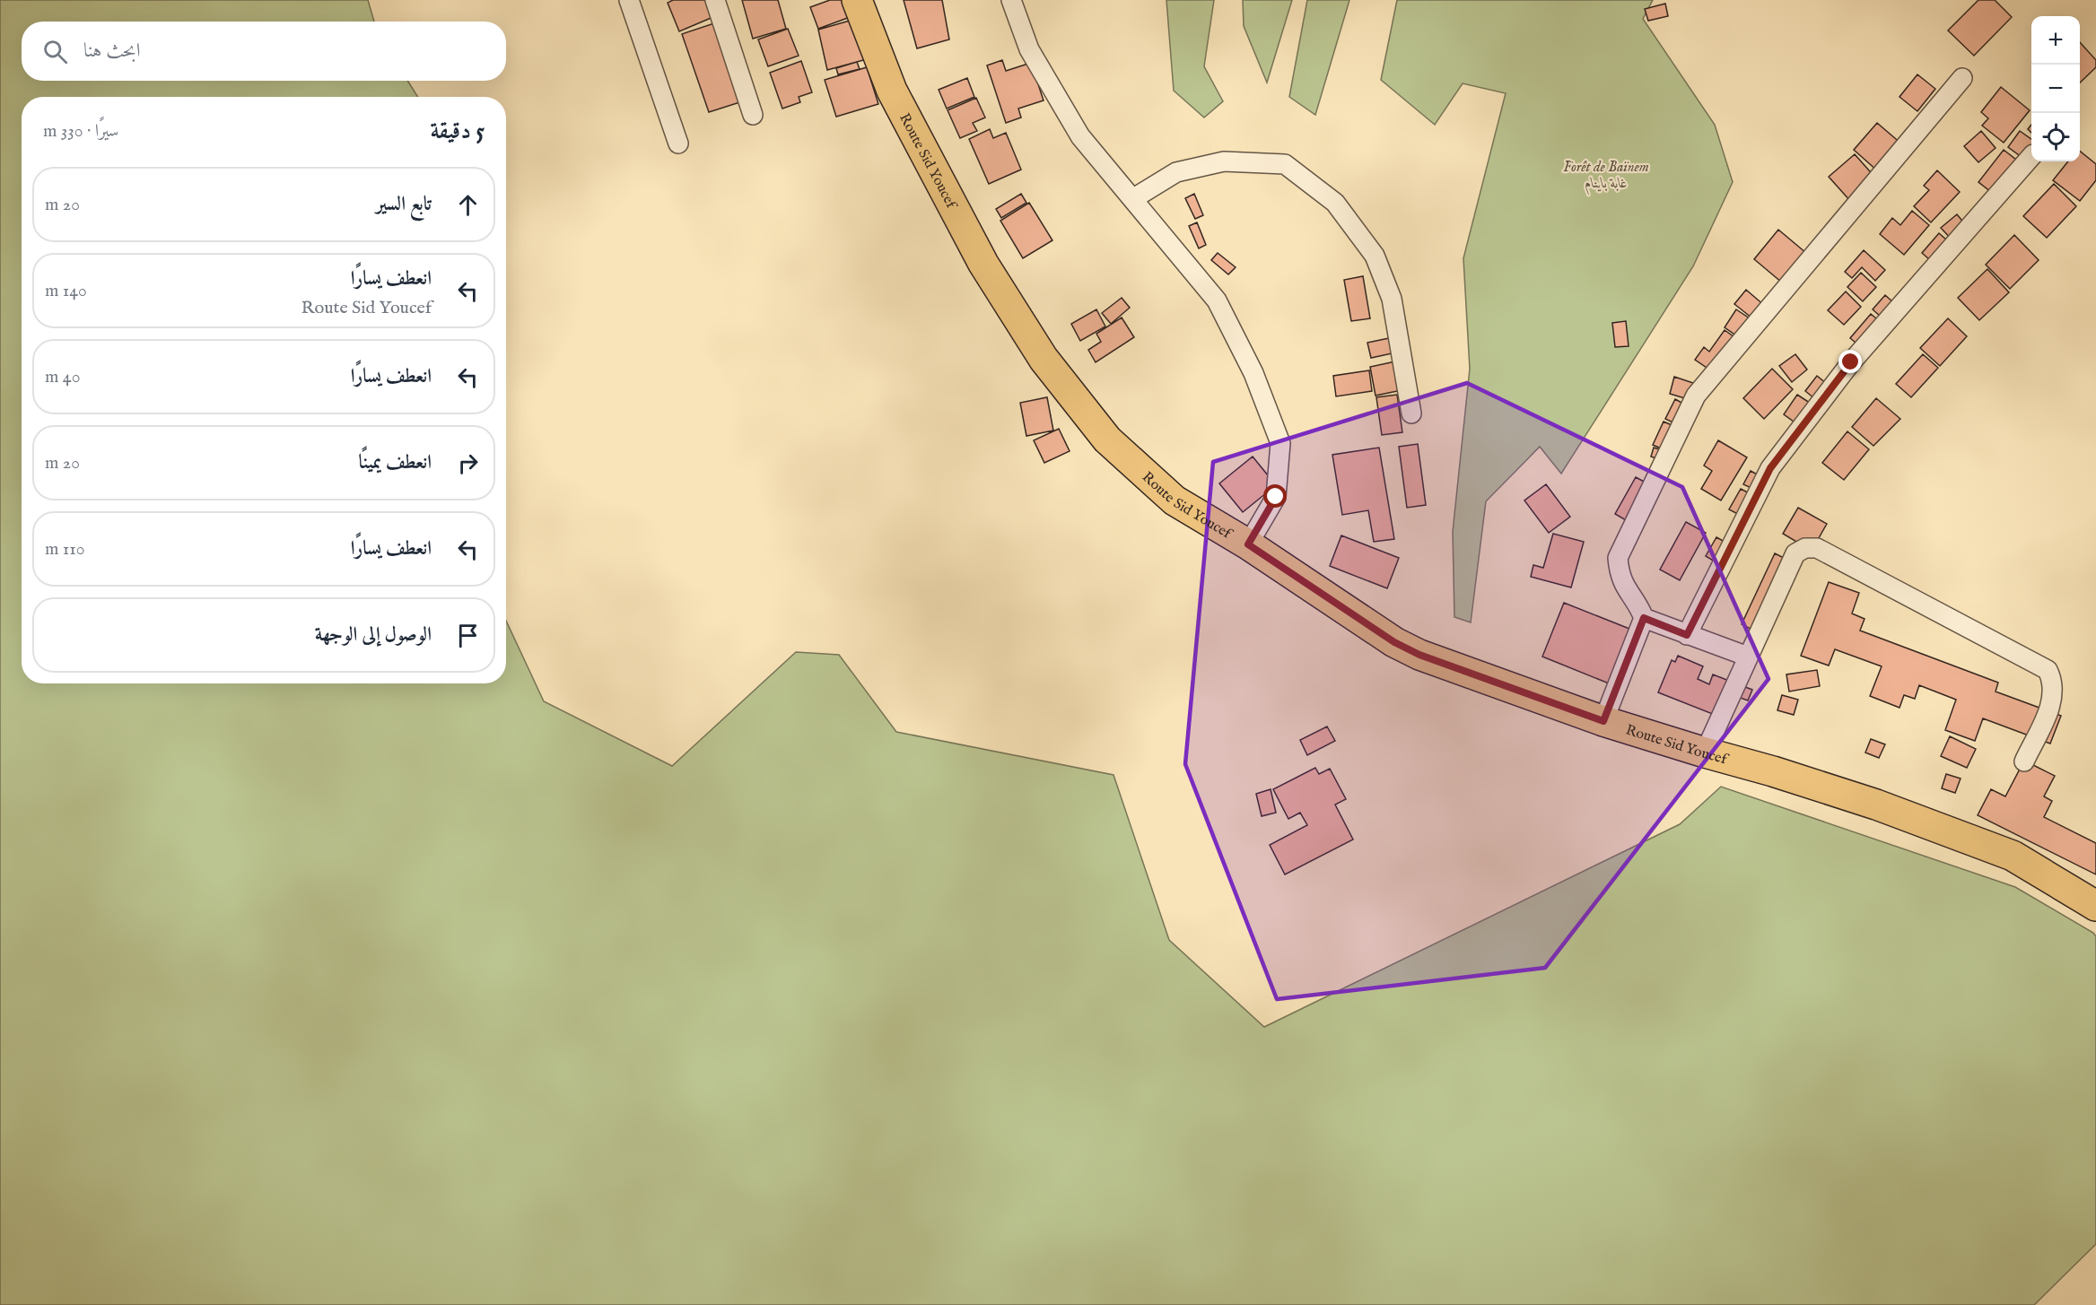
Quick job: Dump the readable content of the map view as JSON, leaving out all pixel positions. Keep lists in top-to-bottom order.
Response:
{
  "streets": {
    "main road": ["Route Sid Youcef"]
  },
  "parks": ["Forêt de Baïnem غابة باينام"],
  "page": {
    "map_buttons": ["+", "−"],
    "search": "ابحث هنا",
    "heading": ["5 دقيقة", "سيرًا · 330 m"],
    "list": [
      ["تابع السير", "20 m"],
      ["انعطف يسارًا", "Route Sid Youcef", "140 m"],
      ["انعطف يسارًا", "40 m"],
      ["انعطف يمينًا", "20 m"],
      ["انعطف يسارًا", "110 m"],
      "الوصول إلى الوجهة"
    ]
  }
}
